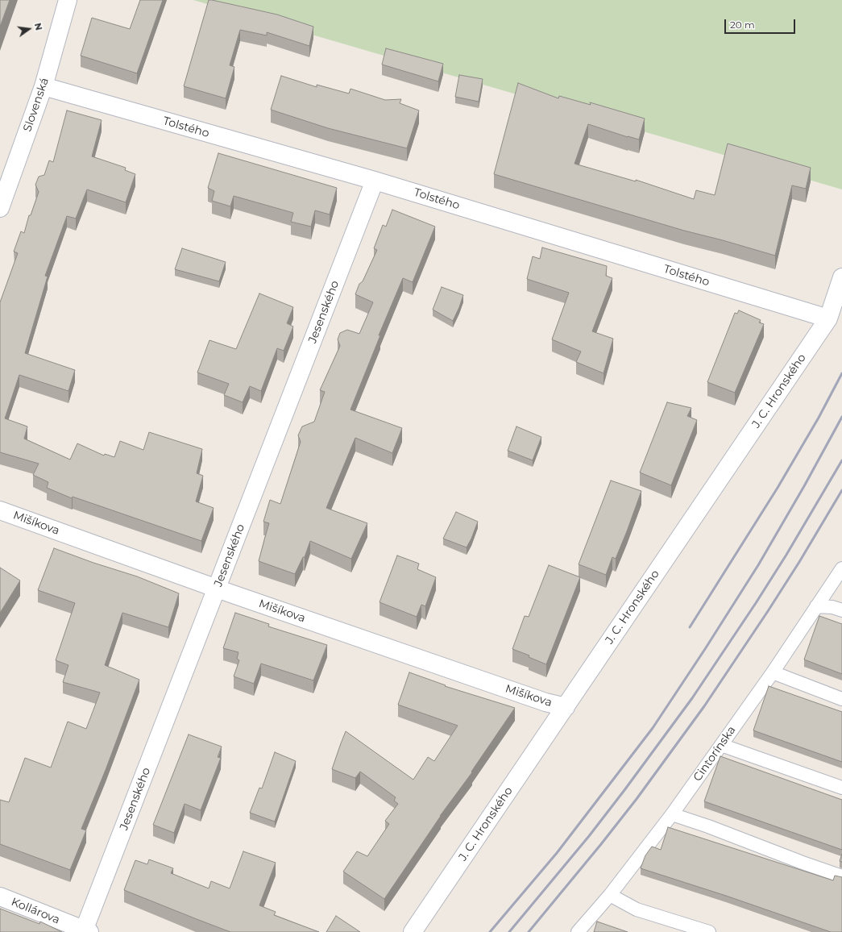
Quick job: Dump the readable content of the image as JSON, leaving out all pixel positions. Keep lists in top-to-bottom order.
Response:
{
  "streets": {
    "street": [
      "Slovenská",
      "Tolstého",
      "Jesenského",
      "J. C. Hronského",
      "Mišíkova",
      "Kollárova"
    ],
    "lane": ["Cintorínska"]
  },
  "crossings": [
    ["Slovenská", "Tolstého"],
    ["Tolstého", "Jesenského"],
    ["Tolstého", "J. C. Hronského"],
    ["Jesenského", "Mišíkova"],
    ["Jesenského", "Kollárova"],
    ["J. C. Hronského", "Mišíkova"]
  ],
  "scale_bar": "20 m",
  "north": "right"
}
